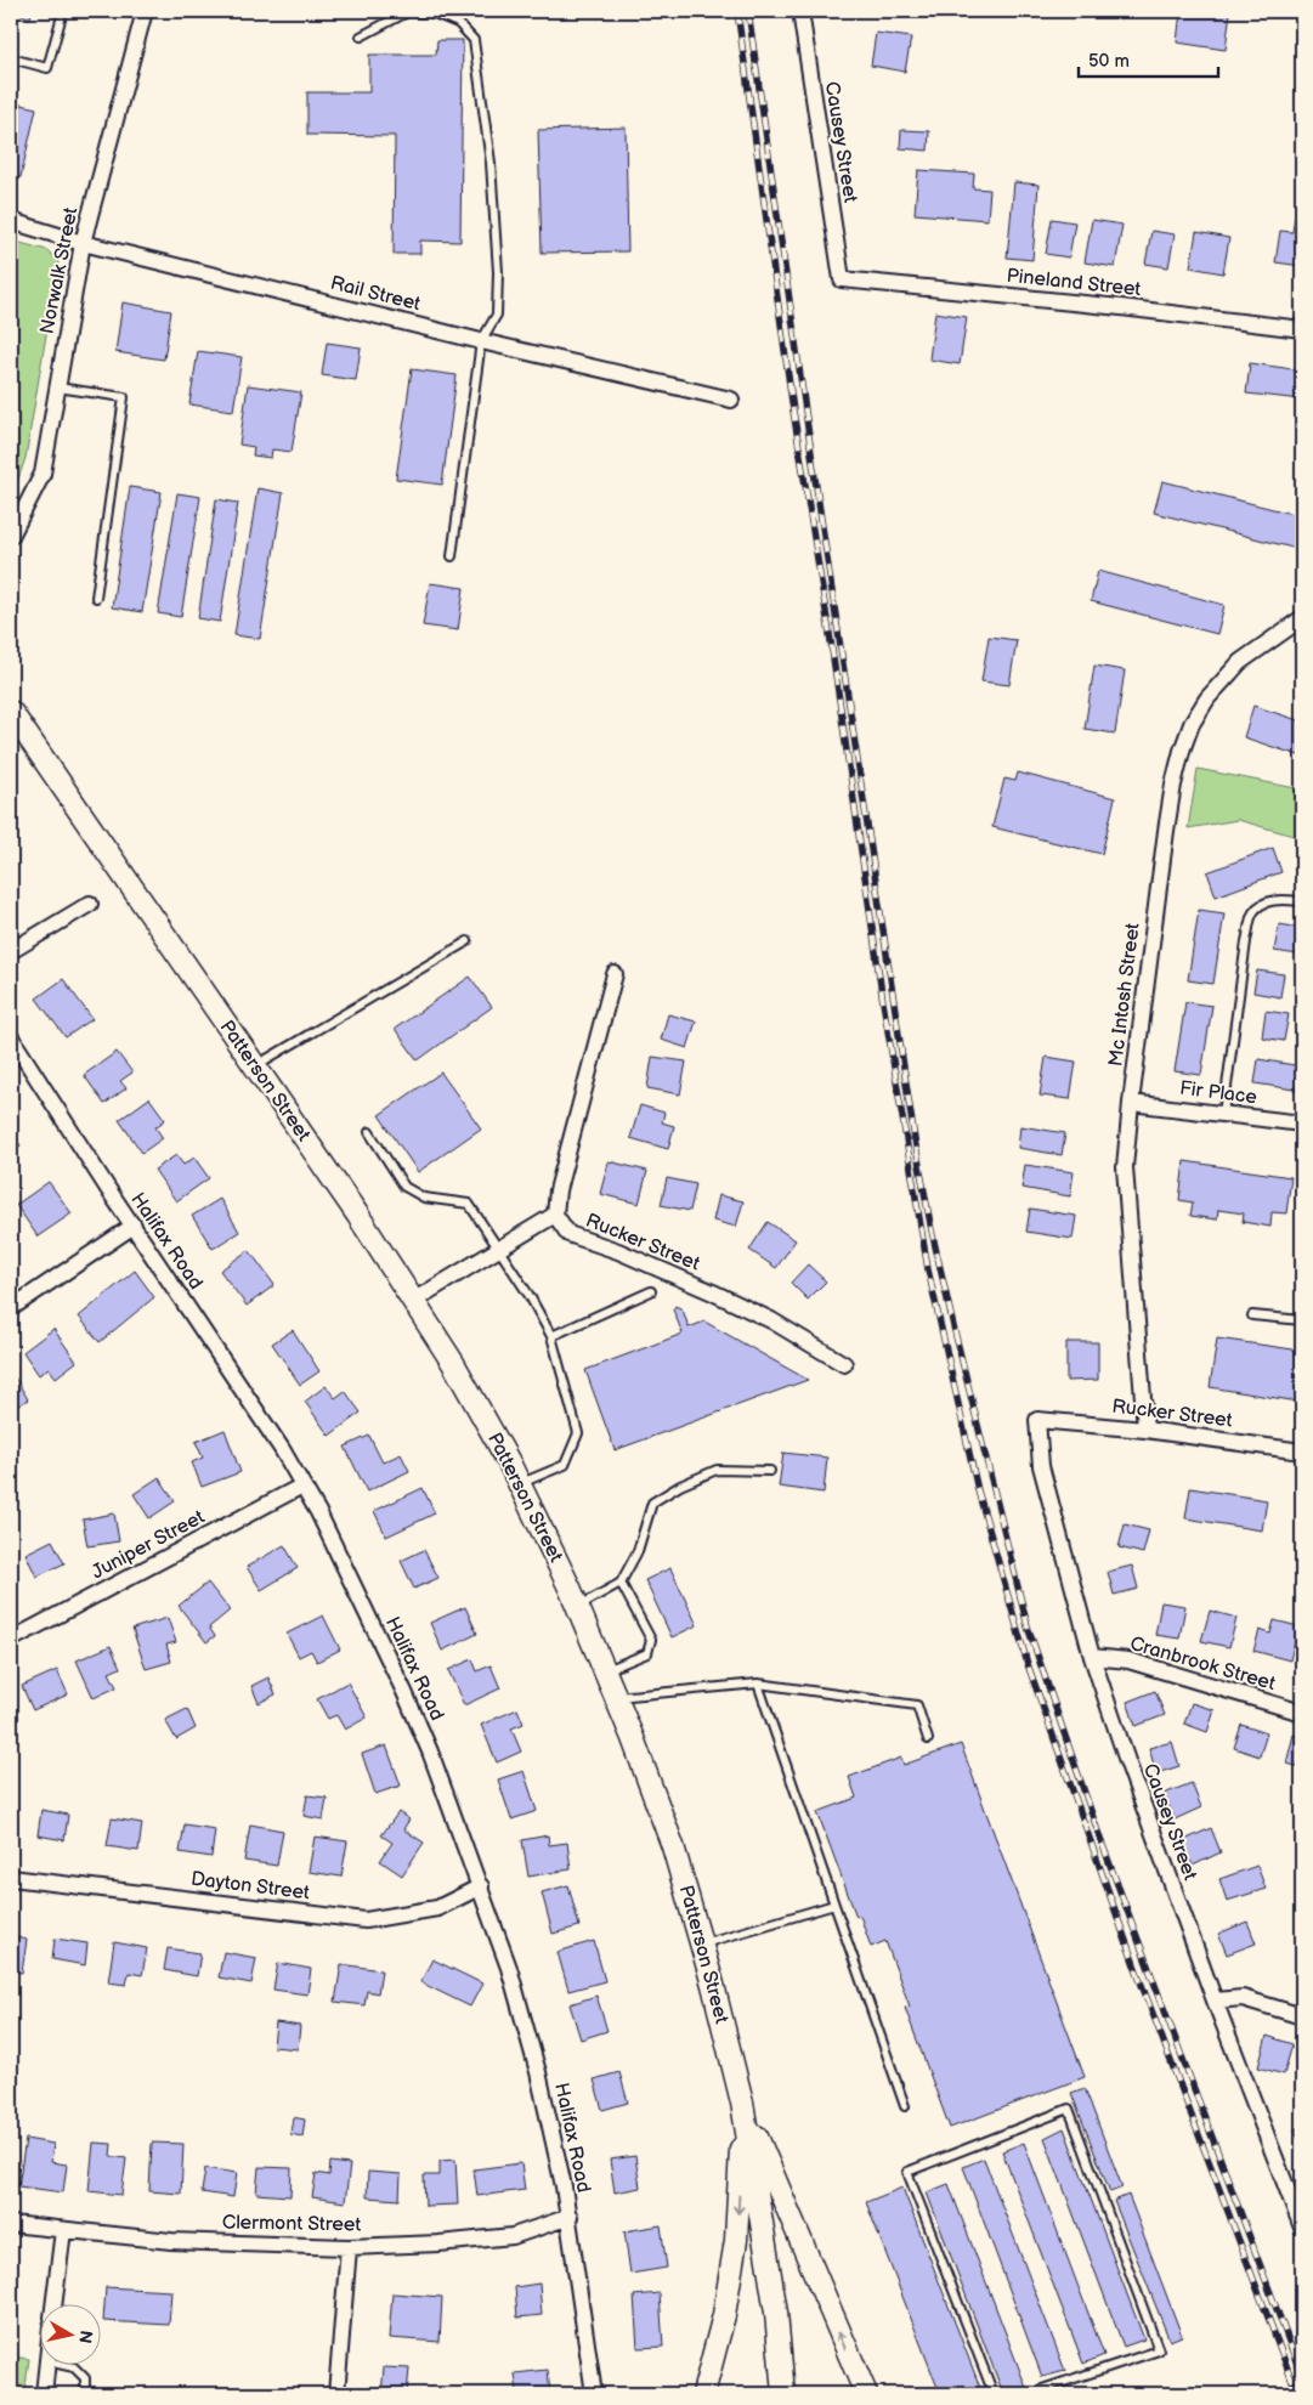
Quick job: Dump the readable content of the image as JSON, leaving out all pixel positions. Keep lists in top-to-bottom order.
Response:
{
  "streets": {
    "main road": ["Patterson Street"],
    "street": [
      "Causey Street",
      "Norwalk Street",
      "Pineland Street",
      "Rail Street",
      "Mc Intosh Street",
      "Fir Place",
      "Halifax Road",
      "Rucker Street",
      "Juniper Street",
      "Cranbrook Street",
      "Dayton Street",
      "Clermont Street"
    ]
  },
  "crossings": [
    ["Causey Street", "Pineland Street"],
    ["Causey Street", "Rucker Street"],
    ["Causey Street", "Cranbrook Street"],
    ["Norwalk Street", "Rail Street"],
    ["Mc Intosh Street", "Fir Place"],
    ["Mc Intosh Street", "Rucker Street"],
    ["Halifax Road", "Juniper Street"],
    ["Halifax Road", "Dayton Street"],
    ["Halifax Road", "Clermont Street"]
  ],
  "scale_bar": "50 m",
  "north": "right"
}
